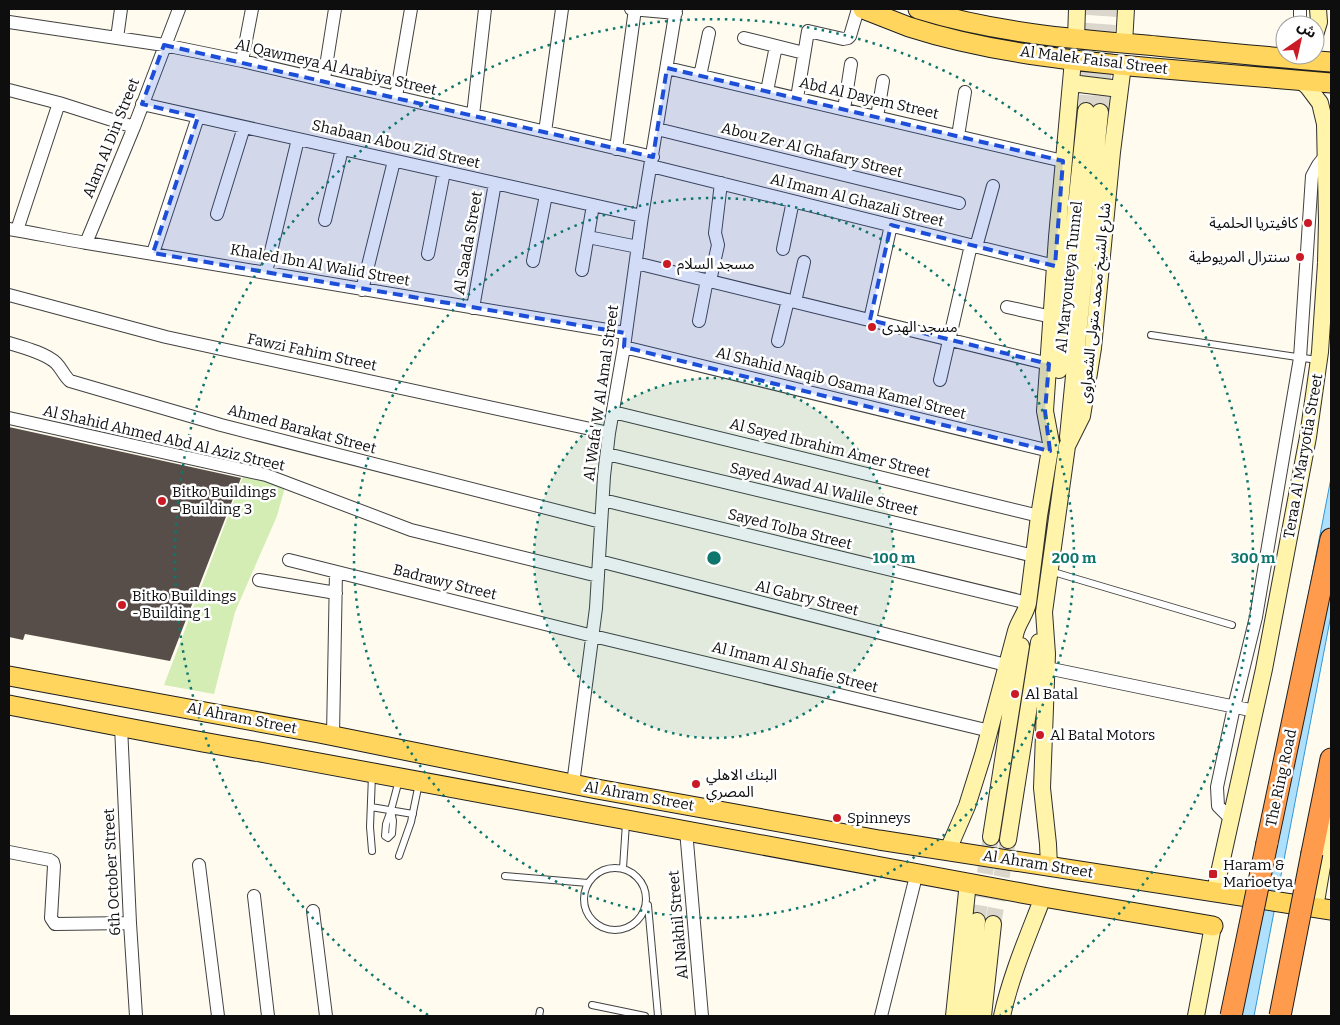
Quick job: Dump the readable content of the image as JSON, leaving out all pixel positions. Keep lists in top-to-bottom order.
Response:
{
  "streets": {
    "highway": ["The Ring Road"],
    "main road": [
      "Al Malek Faisal Street",
      "Al Maryouteya Tunnel",
      "شارع الشيخ محمد متولى الشعراوى",
      "Teraa Al Maryotia Street",
      "Al Ahram Street"
    ],
    "street": [
      "Al Qawmeya Al Arabiya Street",
      "Abd Al Dayem Street",
      "Alam Al Din Street",
      "Shabaan Abou Zid Street",
      "Abou Zer Al Ghafary Street",
      "Al Imam Al Ghazali Street",
      "Al Saada Street",
      "Khaled Ibn Al Walid Street",
      "Fawzi Fahim Street",
      "Al Shahid Naqib Osama Kamel Street",
      "Al Wafa' W Al Amal Street",
      "Ahmed Barakat Street",
      "Al Shahid Ahmed Abd Al Aziz Street",
      "Al Sayed Ibrahim Amer Street",
      "Sayed Awad Al Walile Street",
      "Sayed Tolba Street",
      "Badrawy Street",
      "Al Gabry Street",
      "Al Imam Al Shafie Street",
      "6th October Street",
      "Al Nakhil Street"
    ]
  },
  "crossings": [
    ["Al Malek Faisal Street", "شارع الشيخ محمد متولى الشعراوى"],
    ["Al Malek Faisal Street", "Teraa Al Maryotia Street"],
    ["Al Qawmeya Al Arabiya Street", "Alam Al Din Street"],
    ["Al Qawmeya Al Arabiya Street", "Al Imam Al Ghazali Street"],
    ["Al Qawmeya Al Arabiya Street", "Al Wafa' W Al Amal Street"],
    ["Abd Al Dayem Street", "شارع الشيخ محمد متولى الشعراوى"],
    ["Abd Al Dayem Street", "Al Wafa' W Al Amal Street"],
    ["Alam Al Din Street", "Shabaan Abou Zid Street"],
    ["Alam Al Din Street", "Khaled Ibn Al Walid Street"],
    ["Shabaan Abou Zid Street", "Al Saada Street"],
    ["Shabaan Abou Zid Street", "Al Wafa' W Al Amal Street"],
    ["Abou Zer Al Ghafary Street", "Al Wafa' W Al Amal Street"],
    ["Al Imam Al Ghazali Street", "شارع الشيخ محمد متولى الشعراوى"],
    ["Al Imam Al Ghazali Street", "Al Wafa' W Al Amal Street"],
    ["Al Saada Street", "Khaled Ibn Al Walid Street"],
    ["Khaled Ibn Al Walid Street", "Al Wafa' W Al Amal Street"],
    ["Al Maryouteya Tunnel", "شارع الشيخ محمد متولى الشعراوى"],
    ["Al Maryouteya Tunnel", "Al Shahid Naqib Osama Kamel Street"],
    ["شارع الشيخ محمد متولى الشعراوى", "Al Shahid Naqib Osama Kamel Street"],
    ["شارع الشيخ محمد متولى الشعراوى", "Al Sayed Ibrahim Amer Street"],
    ["شارع الشيخ محمد متولى الشعراوى", "Sayed Awad Al Walile Street"],
    ["شارع الشيخ محمد متولى الشعراوى", "Sayed Tolba Street"],
    ["شارع الشيخ محمد متولى الشعراوى", "Al Gabry Street"],
    ["شارع الشيخ محمد متولى الشعراوى", "Al Imam Al Shafie Street"],
    ["شارع الشيخ محمد متولى الشعراوى", "Al Ahram Street"],
    ["Fawzi Fahim Street", "Al Wafa' W Al Amal Street"],
    ["Al Shahid Naqib Osama Kamel Street", "Al Wafa' W Al Amal Street"],
    ["Al Wafa' W Al Amal Street", "Ahmed Barakat Street"],
    ["Al Wafa' W Al Amal Street", "Al Shahid Ahmed Abd Al Aziz Street"],
    ["Al Wafa' W Al Amal Street", "Al Sayed Ibrahim Amer Street"],
    ["Al Wafa' W Al Amal Street", "Sayed Awad Al Walile Street"],
    ["Al Wafa' W Al Amal Street", "Sayed Tolba Street"],
    ["Al Wafa' W Al Amal Street", "Badrawy Street"],
    ["Al Wafa' W Al Amal Street", "Al Gabry Street"],
    ["Al Wafa' W Al Amal Street", "Al Imam Al Shafie Street"],
    ["Al Wafa' W Al Amal Street", "Al Ahram Street"],
    ["Teraa Al Maryotia Street", "Al Ahram Street"],
    ["Badrawy Street", "Al Imam Al Shafie Street"],
    ["Al Ahram Street", "6th October Street"],
    ["Al Ahram Street", "Al Nakhil Street"]
  ],
  "places": {
    "other": [
      "كافيتريا الحلمية",
      "سنترال المريوطية",
      "مسجد السلام",
      "مسجد الهدى",
      "Bitko Buildings - Building 3",
      "Bitko Buildings - Building 1",
      "Al Batal",
      "Al Batal Motors",
      "البنك الاهلي المصري",
      "Spinneys"
    ],
    "transit": ["Haram & Marioetya"]
  },
  "north": "top right",
  "rings": ["100 m", "200 m", "300 m"]
}
